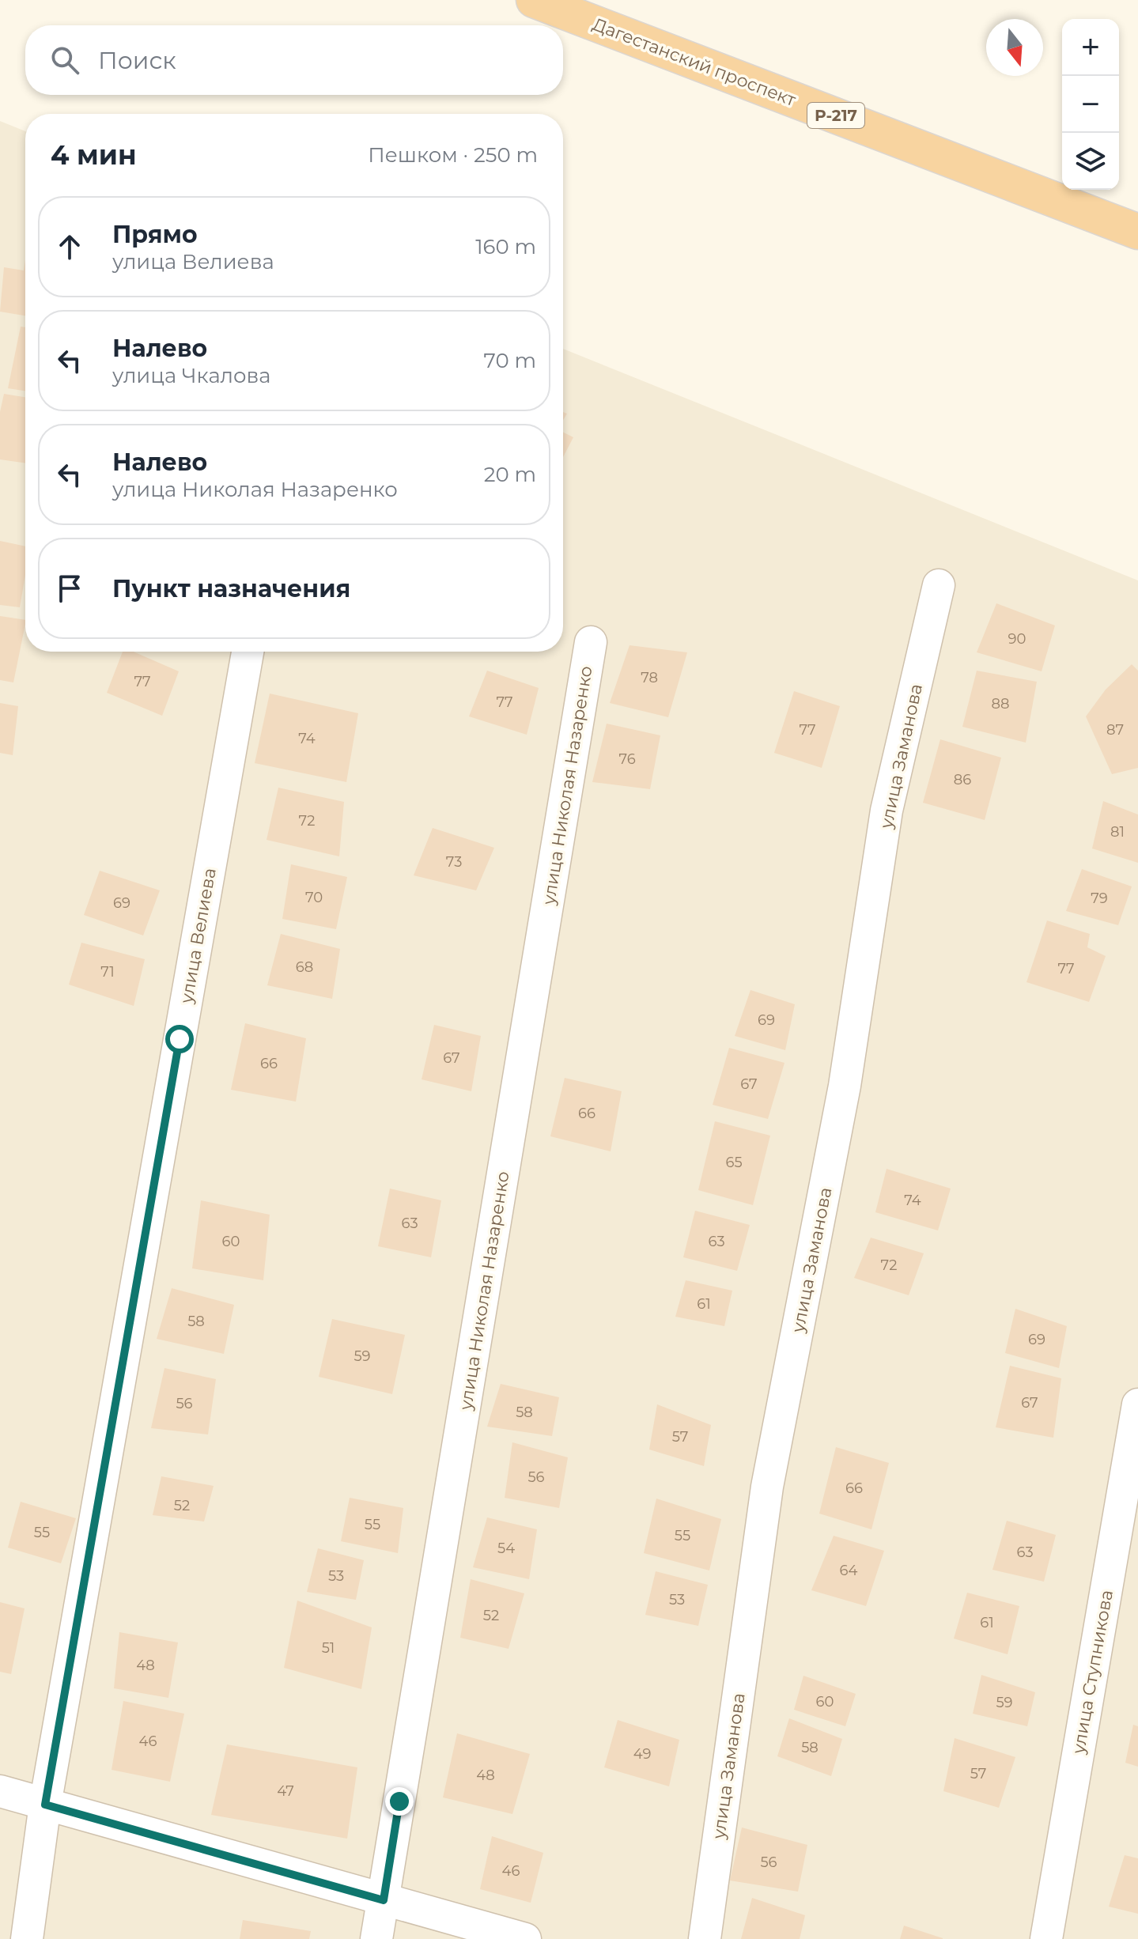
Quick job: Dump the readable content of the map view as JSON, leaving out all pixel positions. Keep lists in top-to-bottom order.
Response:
{
  "streets": {
    "highway": ["Дагестанский проспект", "Р-217"],
    "street": [
      "улица Заманова",
      "улица Николая Назаренко",
      "улица Велиева",
      "улица Ступникова"
    ]
  },
  "house_numbers": [
    "90",
    "78",
    "77",
    "77",
    "88",
    "77",
    "87",
    "74",
    "76",
    "86",
    "72",
    "81",
    "73",
    "70",
    "79",
    "69",
    "68",
    "77",
    "71",
    "69",
    "67",
    "66",
    "67",
    "66",
    "65",
    "74",
    "63",
    "60",
    "63",
    "72",
    "61",
    "58",
    "69",
    "59",
    "67",
    "56",
    "58",
    "57",
    "56",
    "66",
    "52",
    "55",
    "55",
    "55",
    "54",
    "63",
    "64",
    "53",
    "53",
    "52",
    "61",
    "51",
    "48",
    "60",
    "59",
    "46",
    "58",
    "49",
    "57",
    "48",
    "47",
    "56",
    "46"
  ],
  "north": "bottom",
  "page": {
    "map_buttons": ["+", "−"],
    "search": "Поиск",
    "heading": ["4 мин", "Пешком · 250 m"],
    "list": [
      ["Прямо", "улица Велиева", "160 m"],
      ["Налево", "улица Чкалова", "70 m"],
      ["Налево", "улица Николая Назаренко", "20 m"],
      "Пункт назначения"
    ]
  }
}
